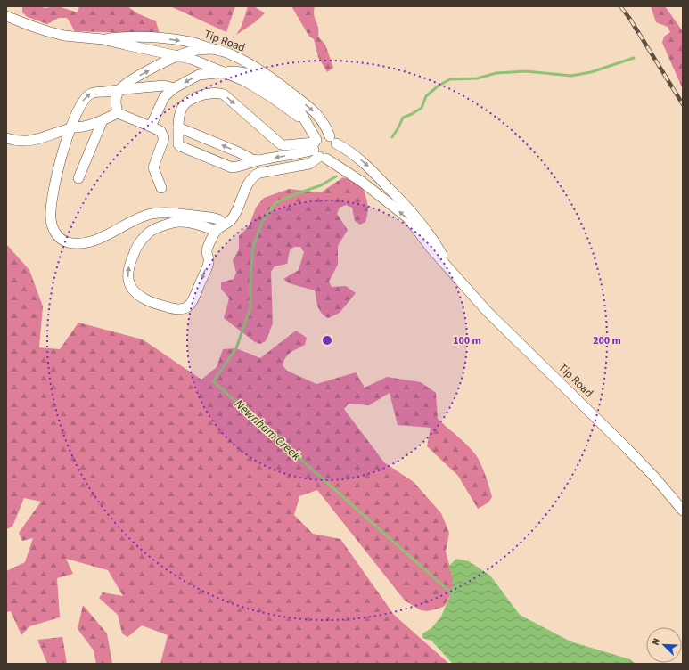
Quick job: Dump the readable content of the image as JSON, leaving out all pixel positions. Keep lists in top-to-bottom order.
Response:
{
  "streets": {
    "street": ["Tip Road"]
  },
  "water": ["Newnham Creek"],
  "north": "top left",
  "rings": ["100 m", "200 m"]
}
